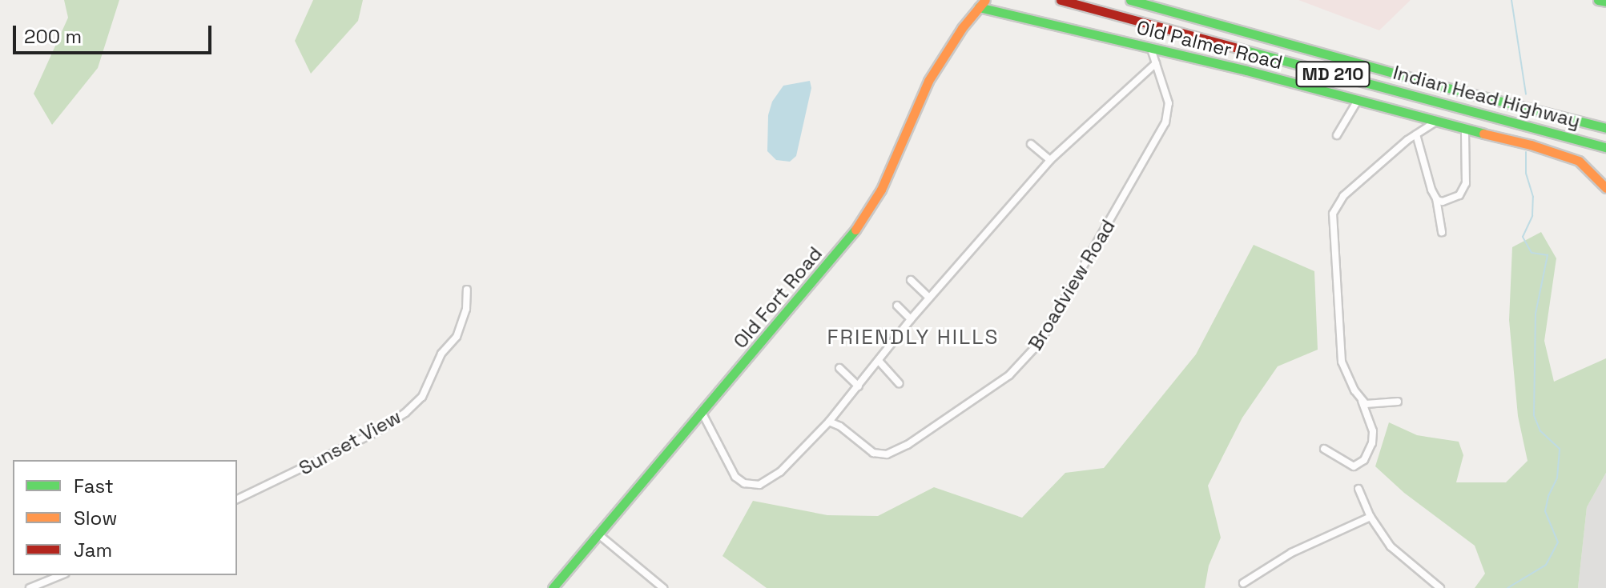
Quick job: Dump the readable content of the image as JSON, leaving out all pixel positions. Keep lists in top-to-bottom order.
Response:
{
  "streets": {
    "main road": [
      "Old Palmer Road",
      "MD 210",
      "Indian Head Highway",
      "Old Fort Road"
    ],
    "street": ["Broadview Road", "Sunset View"]
  },
  "crossings": [
    ["Old Palmer Road", "Broadview Road"],
    ["Old Palmer Road", "Old Fort Road"]
  ],
  "districts": ["FRIENDLY HILLS"],
  "legend": ["Fast", "Slow", "Jam"],
  "scale_bar": "200 m"
}
